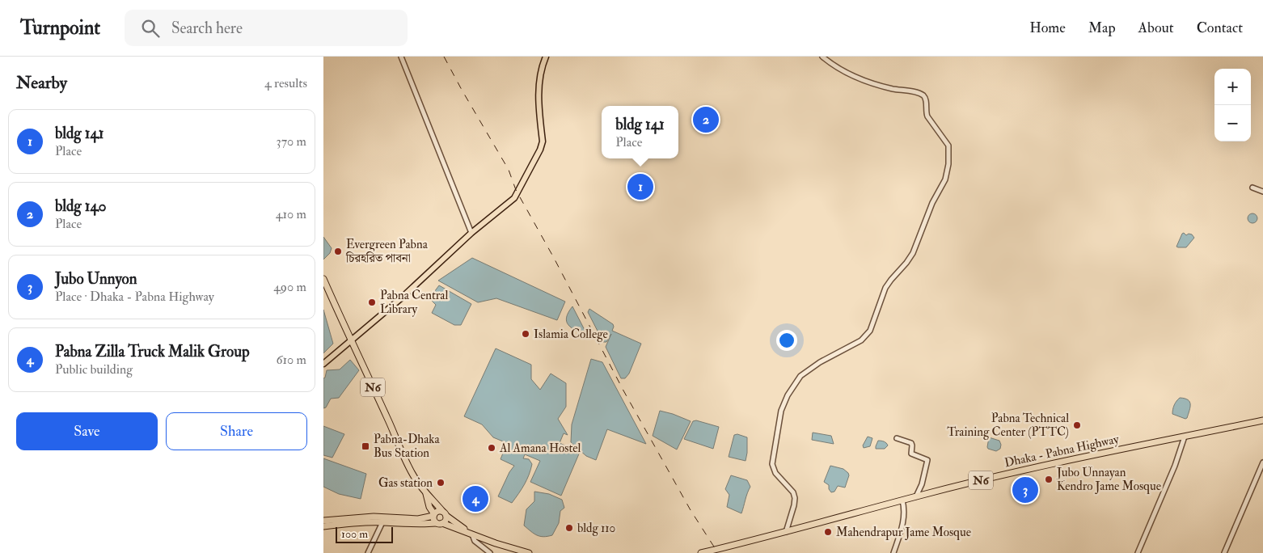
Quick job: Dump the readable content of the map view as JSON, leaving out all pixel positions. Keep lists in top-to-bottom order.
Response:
{
  "streets": {
    "highway": ["N6", "Dhaka - Pabna Highway"]
  },
  "places": {
    "other": [
      "Evergreen Pabna চিরহরিত পাবনা",
      "Pabna Central Library",
      "Islamia College",
      "Pabna Technical Training Center (PTTC)",
      "Al Amana Hostel",
      "Jubo Unnayan Kendro Jame Mosque",
      "Gas station",
      "bldg 110",
      "Mahendrapur Jame Mosque"
    ],
    "transit": ["Pabna-Dhaka Bus Station"]
  },
  "scale_bar": "100 m",
  "page": {
    "header": "Turnpoint",
    "search": "Search here",
    "nav": [
      "Home",
      "Map",
      "About",
      "Contact"
    ],
    "heading": ["Nearby", "4 results"],
    "map_buttons": ["+", "−"],
    "pins": [
      "2",
      "1",
      "3",
      "4"
    ],
    "popup": ["bldg 141", "Place"],
    "list": [
      {
        "mark": "1",
        "name": "bldg 141",
        "note": "Place",
        "value": "370 m"
      },
      {
        "mark": "2",
        "name": "bldg 140",
        "note": "Place",
        "value": "410 m"
      },
      {
        "mark": "3",
        "name": "Jubo Unnyon",
        "note": "Place · Dhaka - Pabna Highway",
        "value": "490 m"
      },
      {
        "mark": "4",
        "name": "Pabna Zilla Truck Malik Group",
        "note": "Public building",
        "value": "610 m"
      }
    ],
    "buttons": ["Save", "Share"],
    "scale": "100 m"
  }
}
